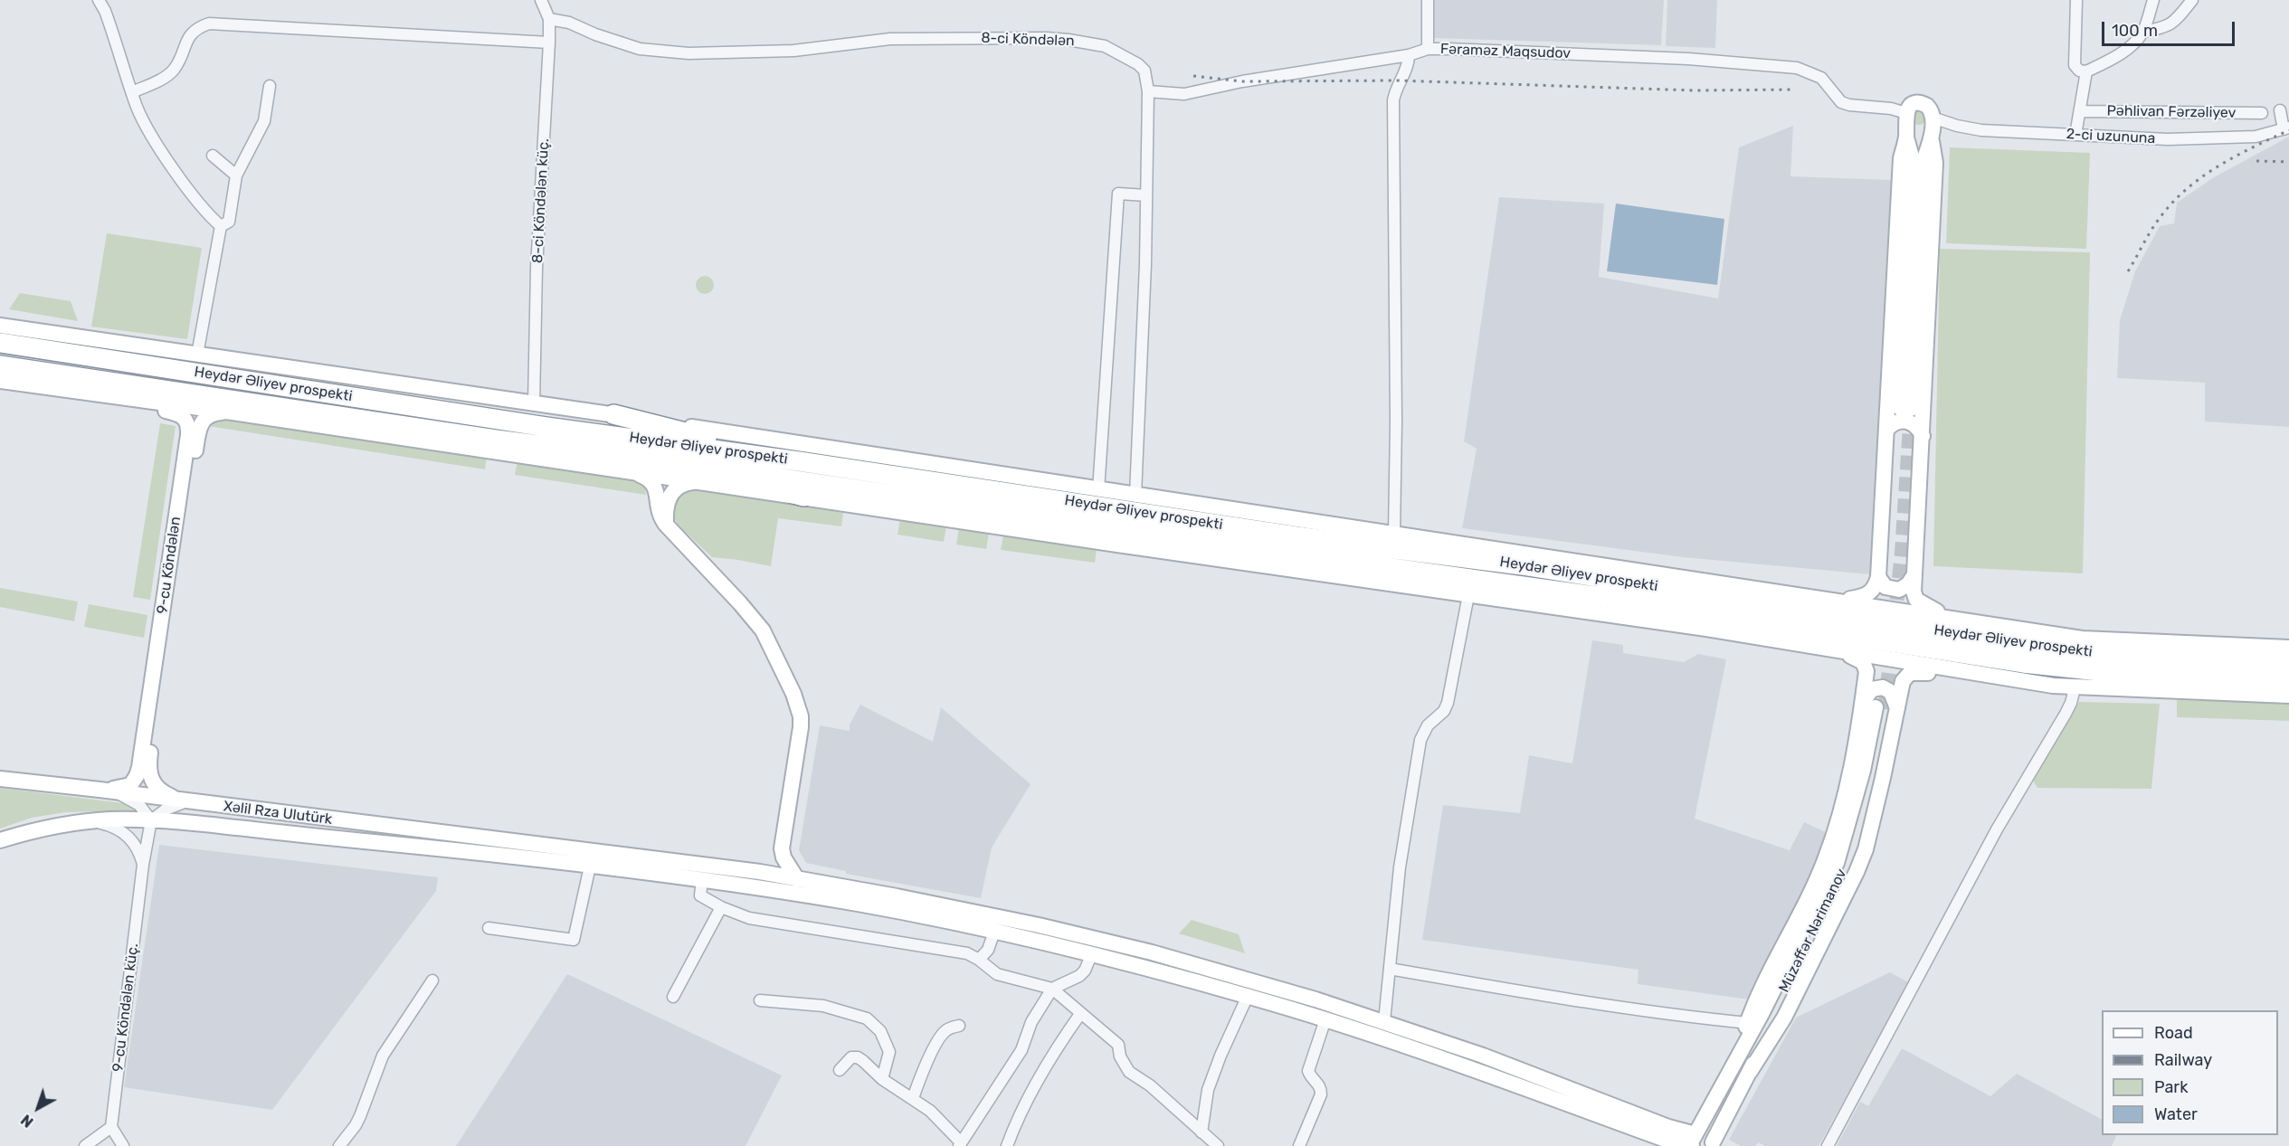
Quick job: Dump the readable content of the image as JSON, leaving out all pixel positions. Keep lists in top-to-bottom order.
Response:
{
  "streets": {
    "highway": ["Heydər Əliyev prospekti"],
    "main road": ["9-cu Köndələn", "Xəlil Rza Ulutürk", "Müzəffər Nərimanov"],
    "street": [
      "8-ci Köndələn",
      "Fəraməz Maqsudov",
      "Pəhlivan Fərzəliyev",
      "2-ci uzununa",
      "8-ci Köndələn küç.",
      "9-cu Köndələn küç."
    ]
  },
  "crossings": [
    ["8-ci Köndələn", "Fəraməz Maqsudov"],
    ["8-ci Köndələn", "8-ci Köndələn küç."],
    ["9-cu Köndələn", "Xəlil Rza Ulutürk"],
    ["Xəlil Rza Ulutürk", "9-cu Köndələn küç."]
  ],
  "legend": [
    "Road",
    "Railway",
    "Park",
    "Water"
  ],
  "scale_bar": "100 m",
  "north": "bottom left"
}
